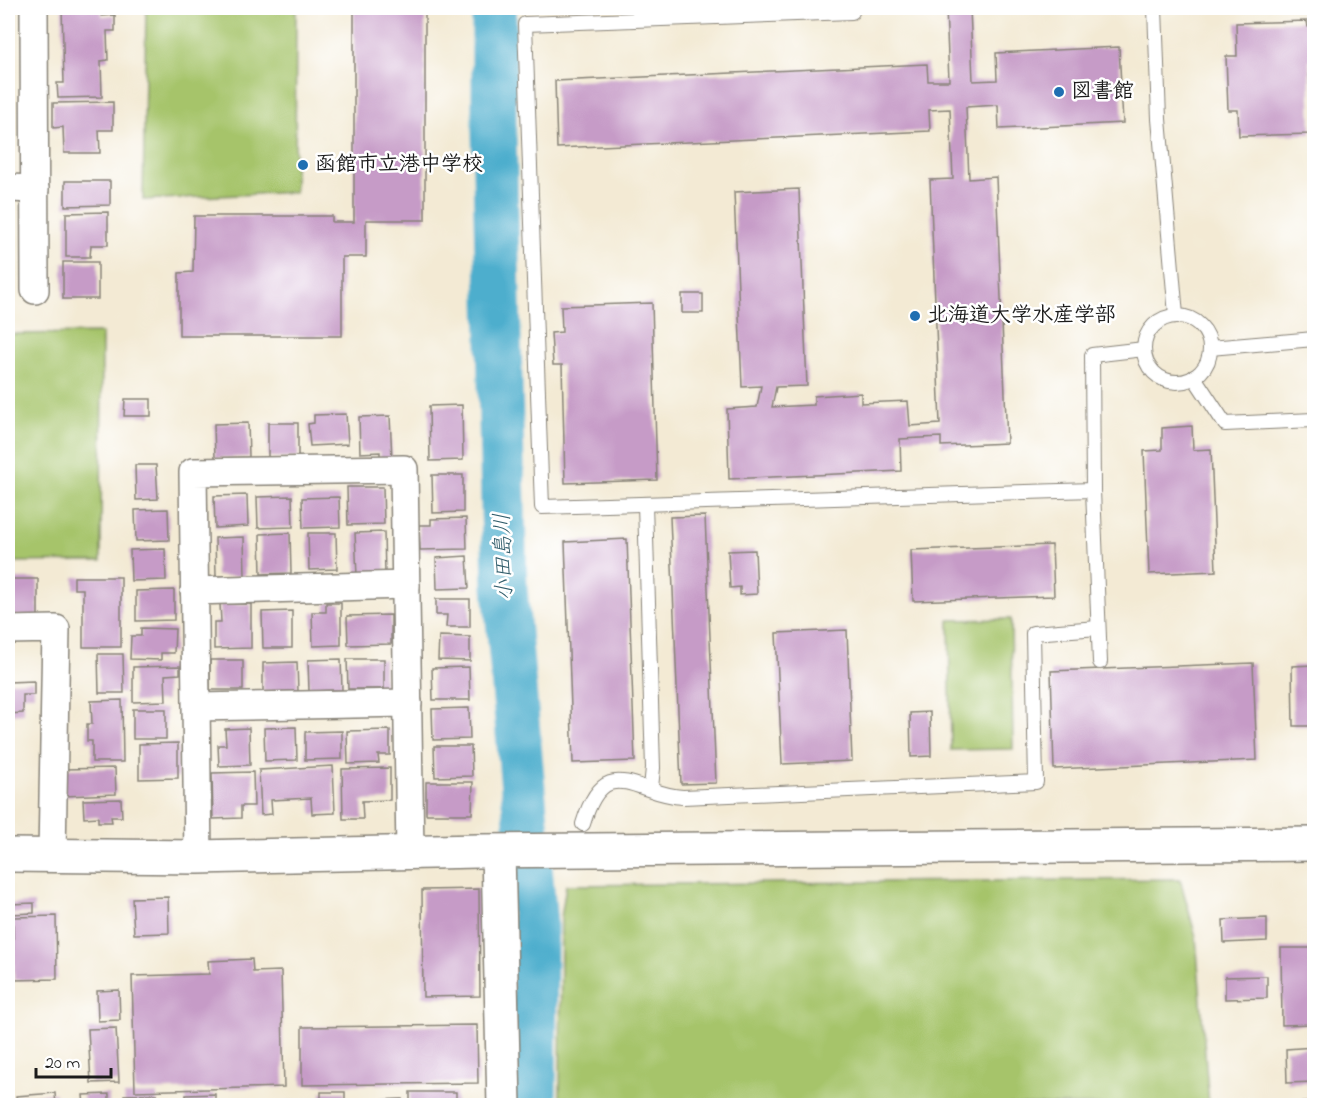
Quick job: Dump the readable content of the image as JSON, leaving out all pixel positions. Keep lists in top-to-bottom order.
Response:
{
  "water": ["小田島川"],
  "places": ["図書館", "函館市立港中学校", "北海道大学水産学部"],
  "scale_bar": "20 m"
}
